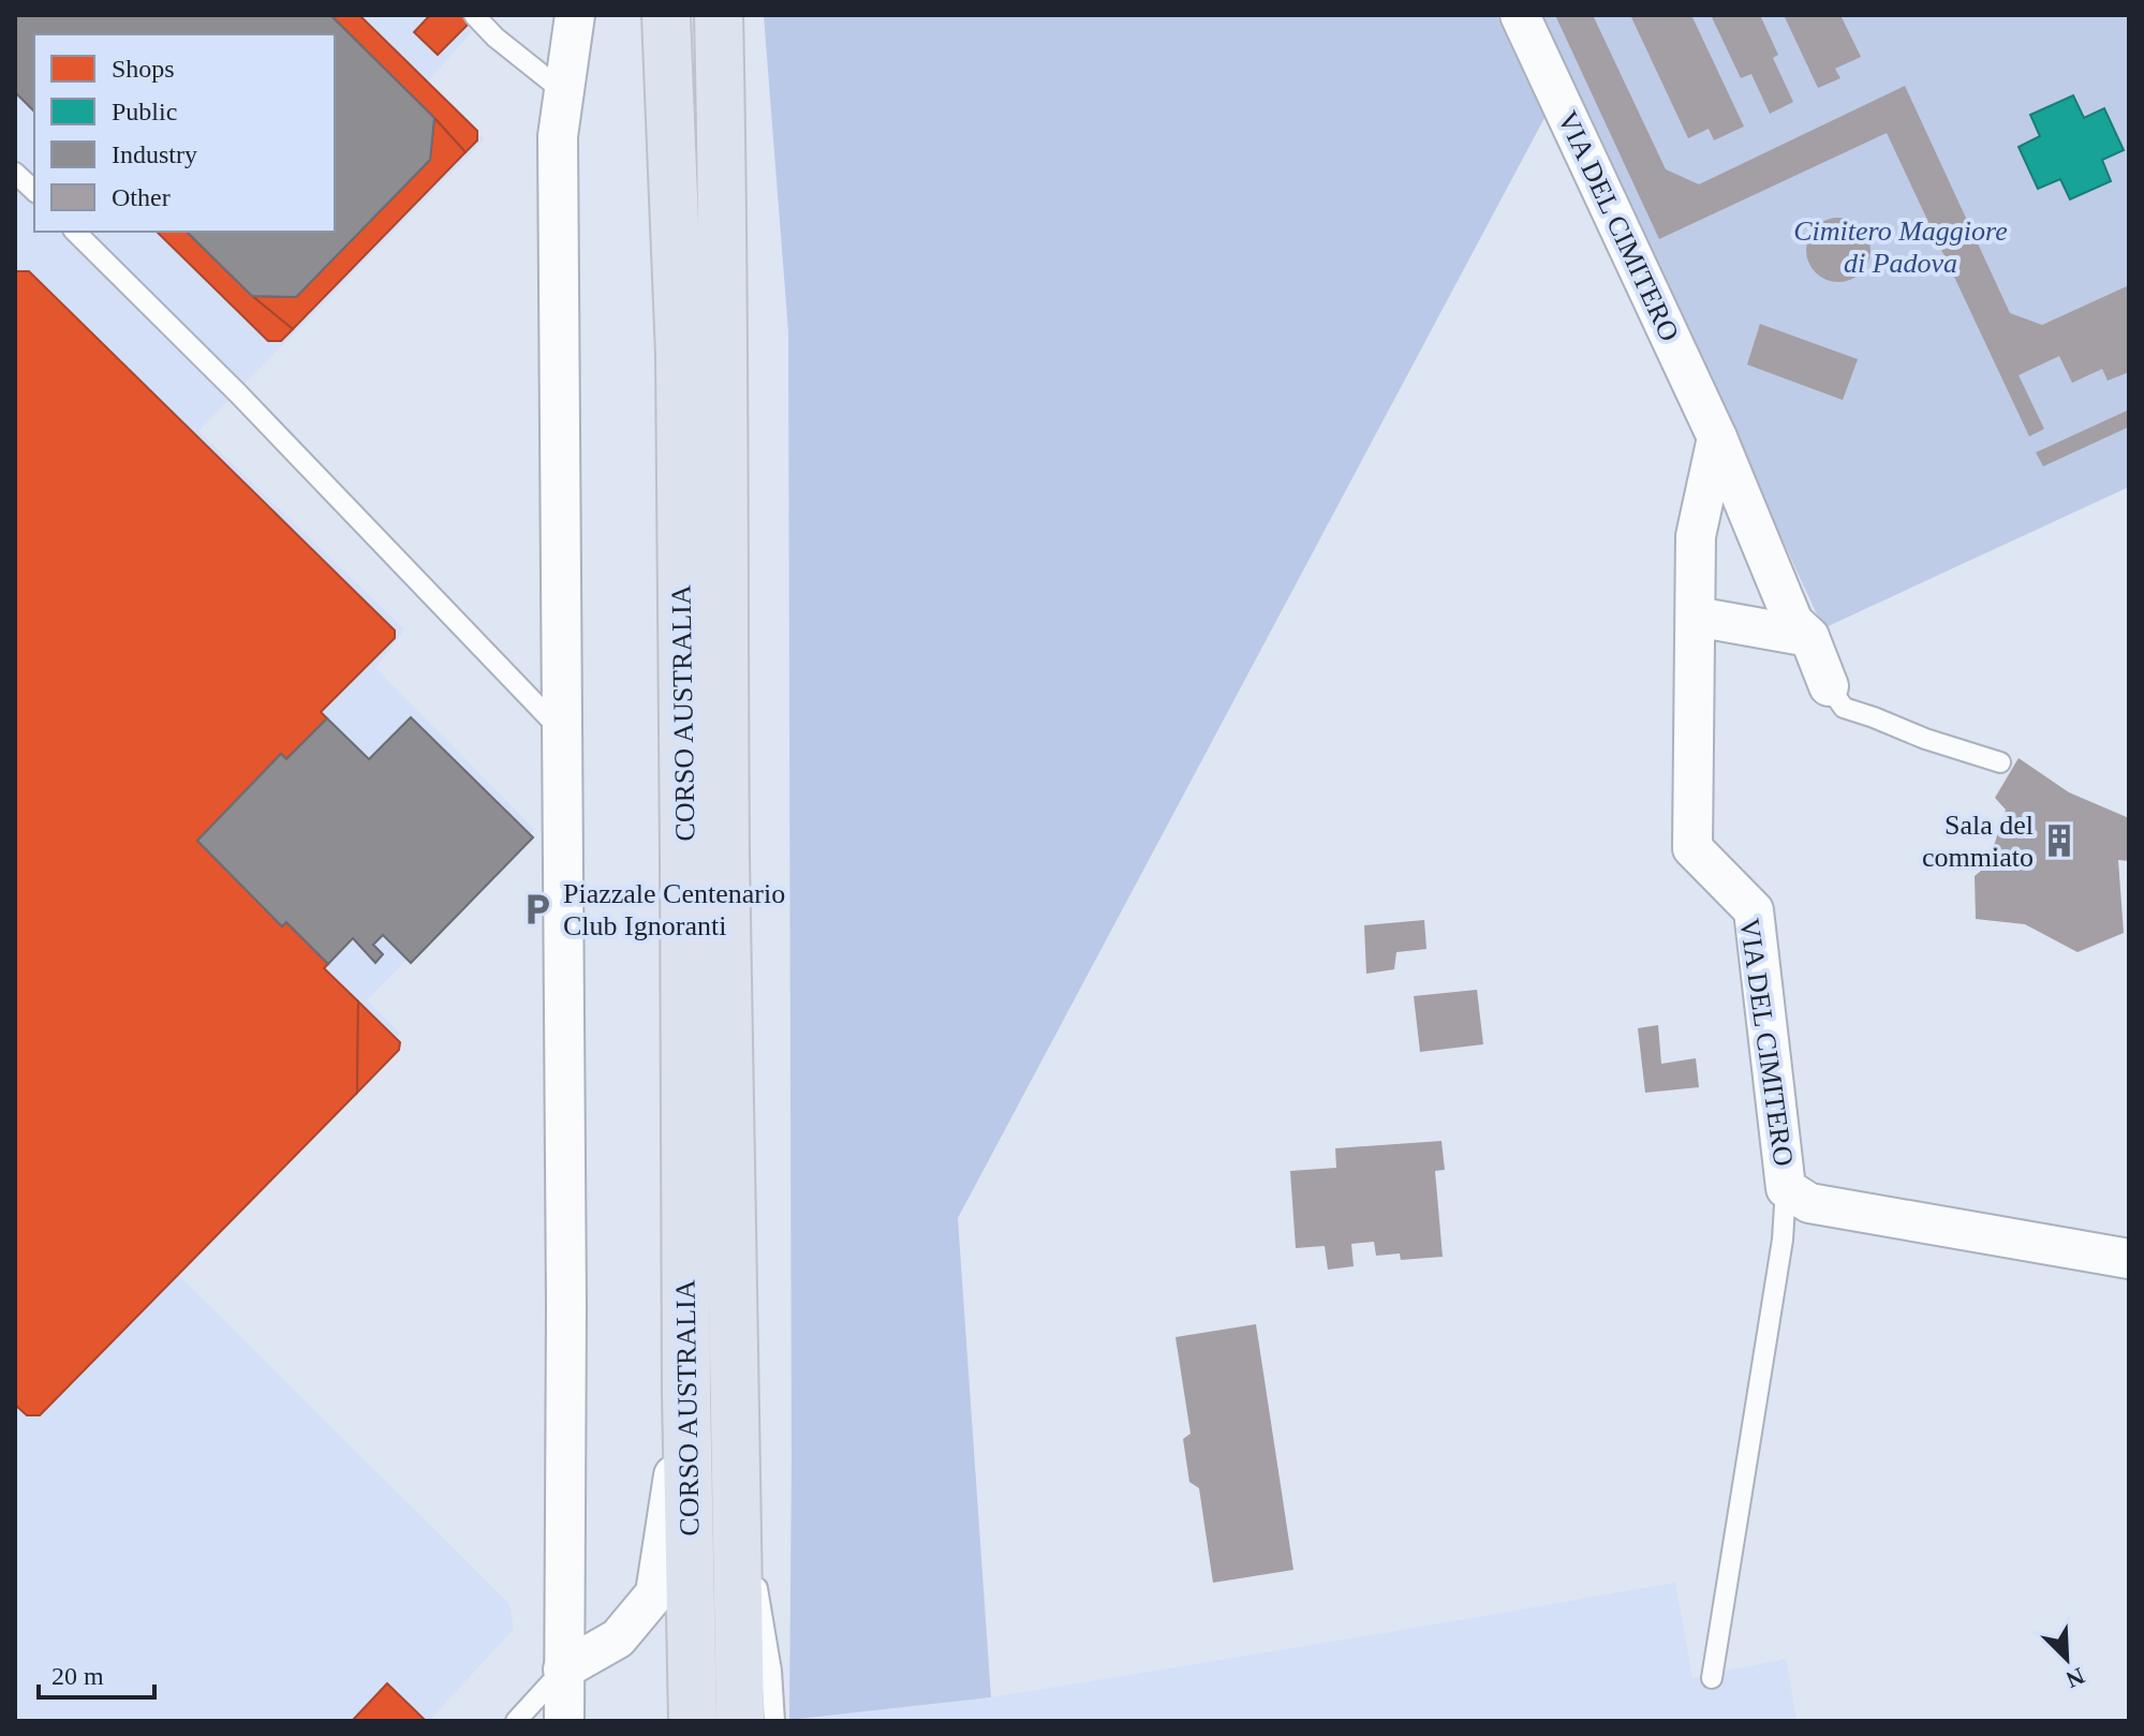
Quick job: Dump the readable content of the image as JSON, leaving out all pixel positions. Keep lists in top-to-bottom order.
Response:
{
  "streets": {
    "highway": ["CORSO AUSTRALIA"],
    "street": ["VIA DEL CIMITERO"]
  },
  "parks": ["Cimitero Maggiore di Padova"],
  "places": {
    "building": ["Sala del commiato"],
    "parking": ["Piazzale Centenario Club Ignoranti"]
  },
  "legend": [
    "Shops",
    "Public",
    "Industry",
    "Other"
  ],
  "scale_bar": "20 m",
  "north": "bottom right"
}
